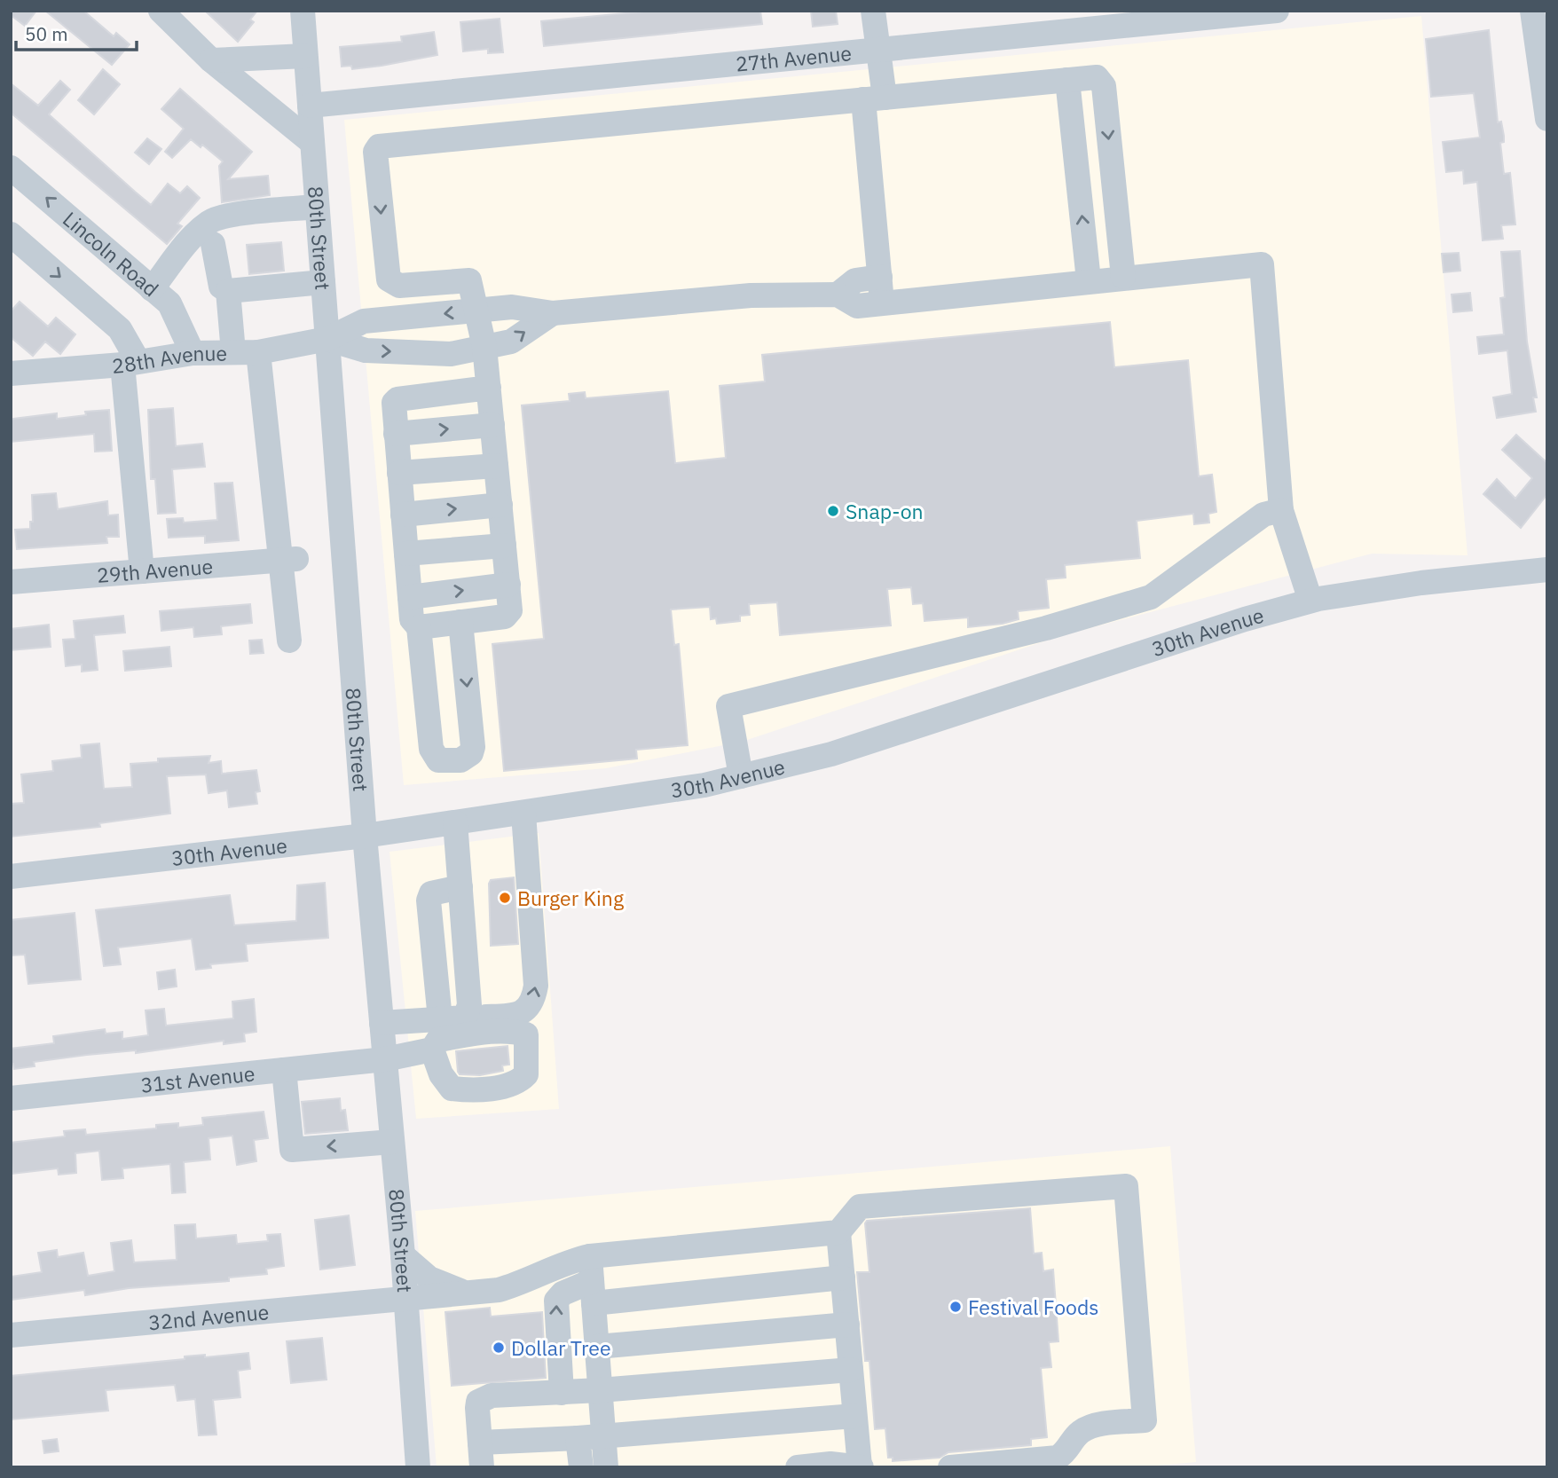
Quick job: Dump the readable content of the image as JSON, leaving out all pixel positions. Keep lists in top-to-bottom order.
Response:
{
  "streets": {
    "street": [
      "27th Avenue",
      "80th Street",
      "Lincoln Road",
      "28th Avenue",
      "29th Avenue",
      "30th Avenue",
      "31st Avenue",
      "32nd Avenue"
    ]
  },
  "crossings": [
    ["27th Avenue", "80th Street"],
    ["80th Street", "28th Avenue"],
    ["80th Street", "30th Avenue"],
    ["80th Street", "31st Avenue"],
    ["80th Street", "32nd Avenue"],
    ["Lincoln Road", "28th Avenue"]
  ],
  "places": [
    "Snap-on",
    "Burger King",
    "Festival Foods",
    "Dollar Tree"
  ],
  "scale_bar": "50 m"
}
